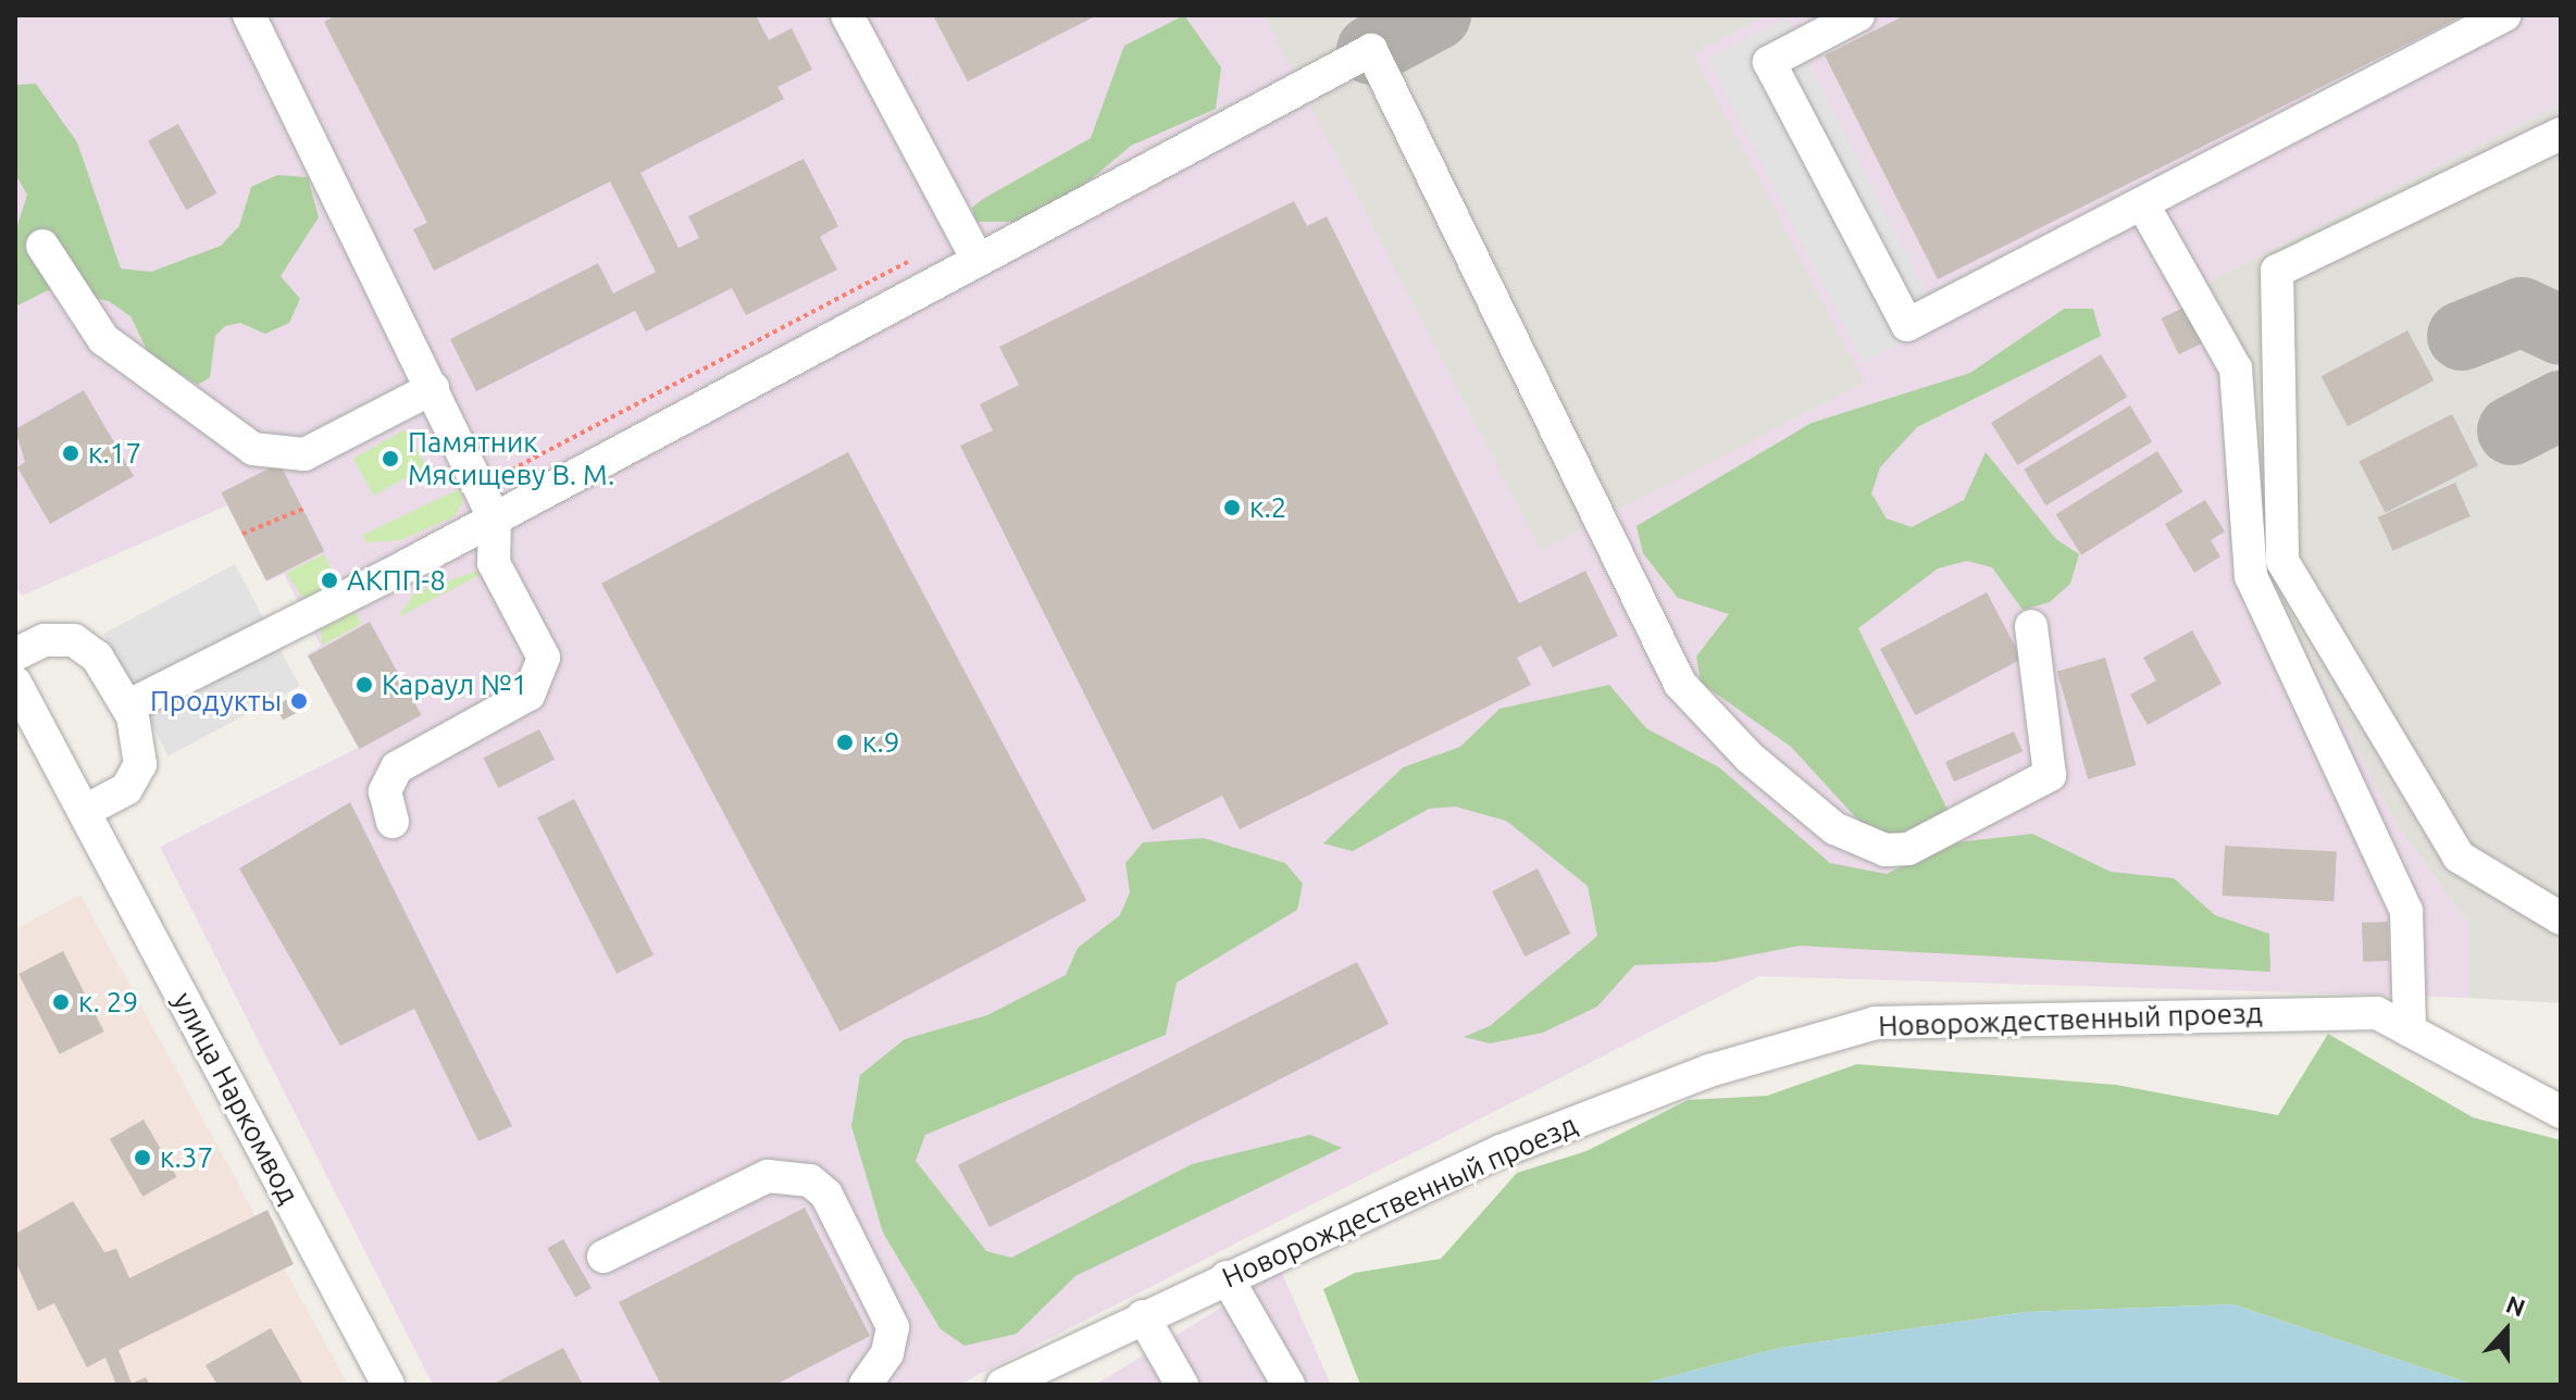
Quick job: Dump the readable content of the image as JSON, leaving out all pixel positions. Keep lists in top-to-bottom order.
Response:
{
  "streets": {
    "street": ["Новорождественный проезд", "улица Наркомвод"]
  },
  "places": [
    "к.17",
    "Памятник Мясищеву В. М.",
    "к.2",
    "АКПП-8",
    "Караул №1",
    "Продукты",
    "к.9",
    "к. 29",
    "к.37"
  ],
  "north": "top"
}
